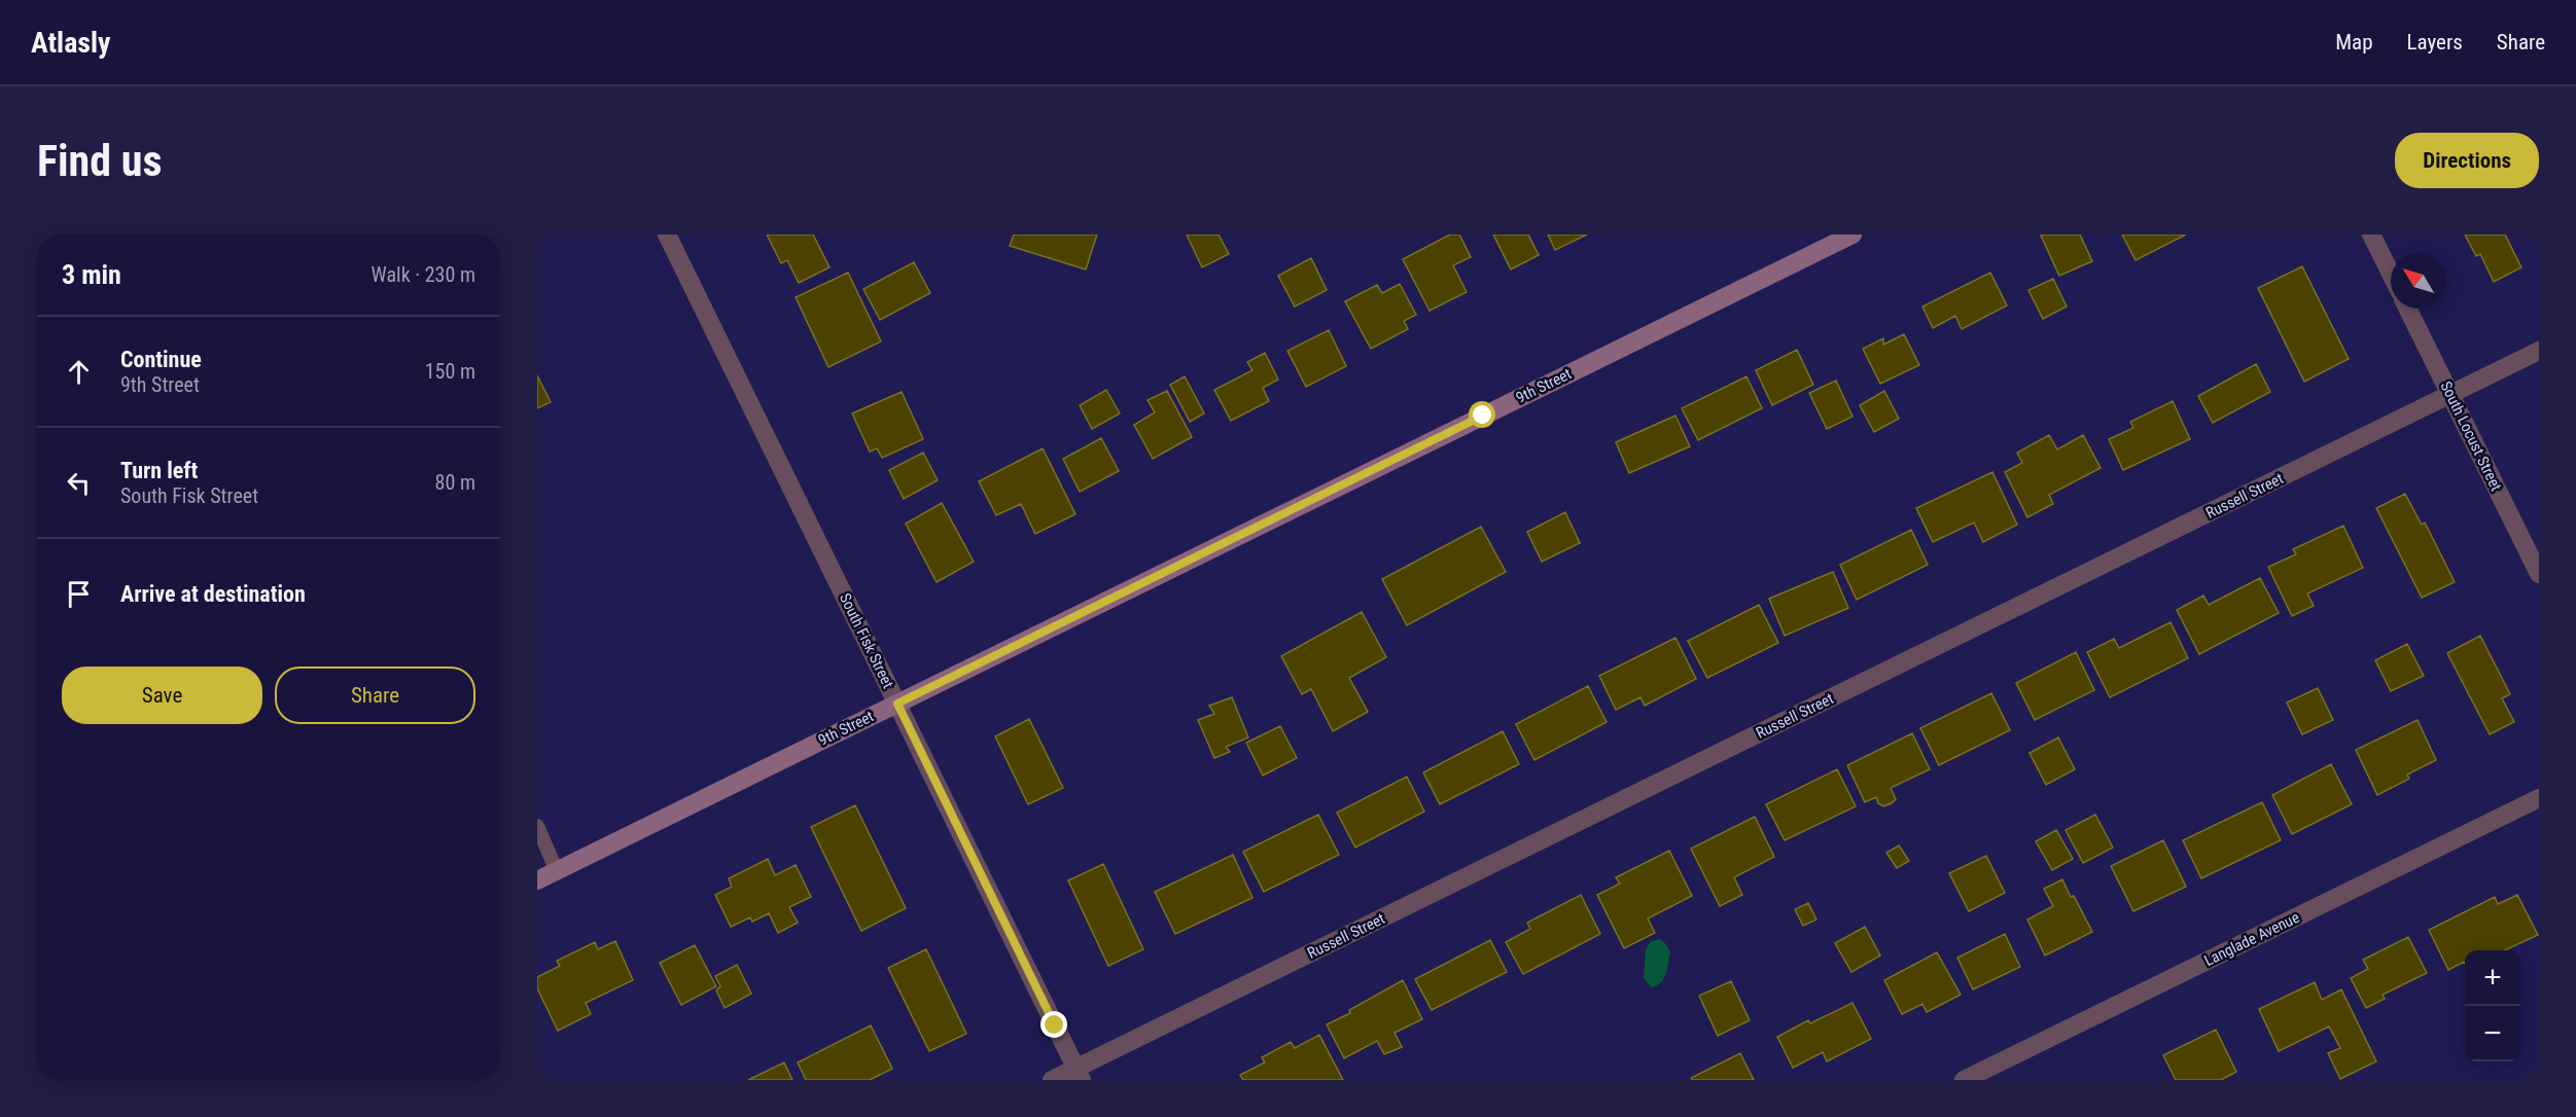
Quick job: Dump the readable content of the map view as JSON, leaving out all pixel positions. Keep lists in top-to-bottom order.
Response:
{
  "streets": {
    "street": [
      "9th Street",
      "South Locust Street",
      "Russell Street",
      "South Fisk Street",
      "Langlade Avenue"
    ]
  },
  "crossings": [
    ["9th Street", "South Fisk Street"],
    ["South Locust Street", "Russell Street"],
    ["Russell Street", "South Fisk Street"]
  ],
  "north": "top left",
  "page": {
    "header": "Atlasly",
    "nav": ["Map", "Layers", "Share"],
    "buttons": [
      "Directions",
      ["Save", "Share"]
    ],
    "title": "Find us",
    "heading": ["3 min", "Walk · 230 m"],
    "list": [
      ["Continue", "9th Street", "150 m"],
      ["Turn left", "South Fisk Street", "80 m"],
      "Arrive at destination"
    ],
    "map_buttons": ["+", "−"]
  }
}
